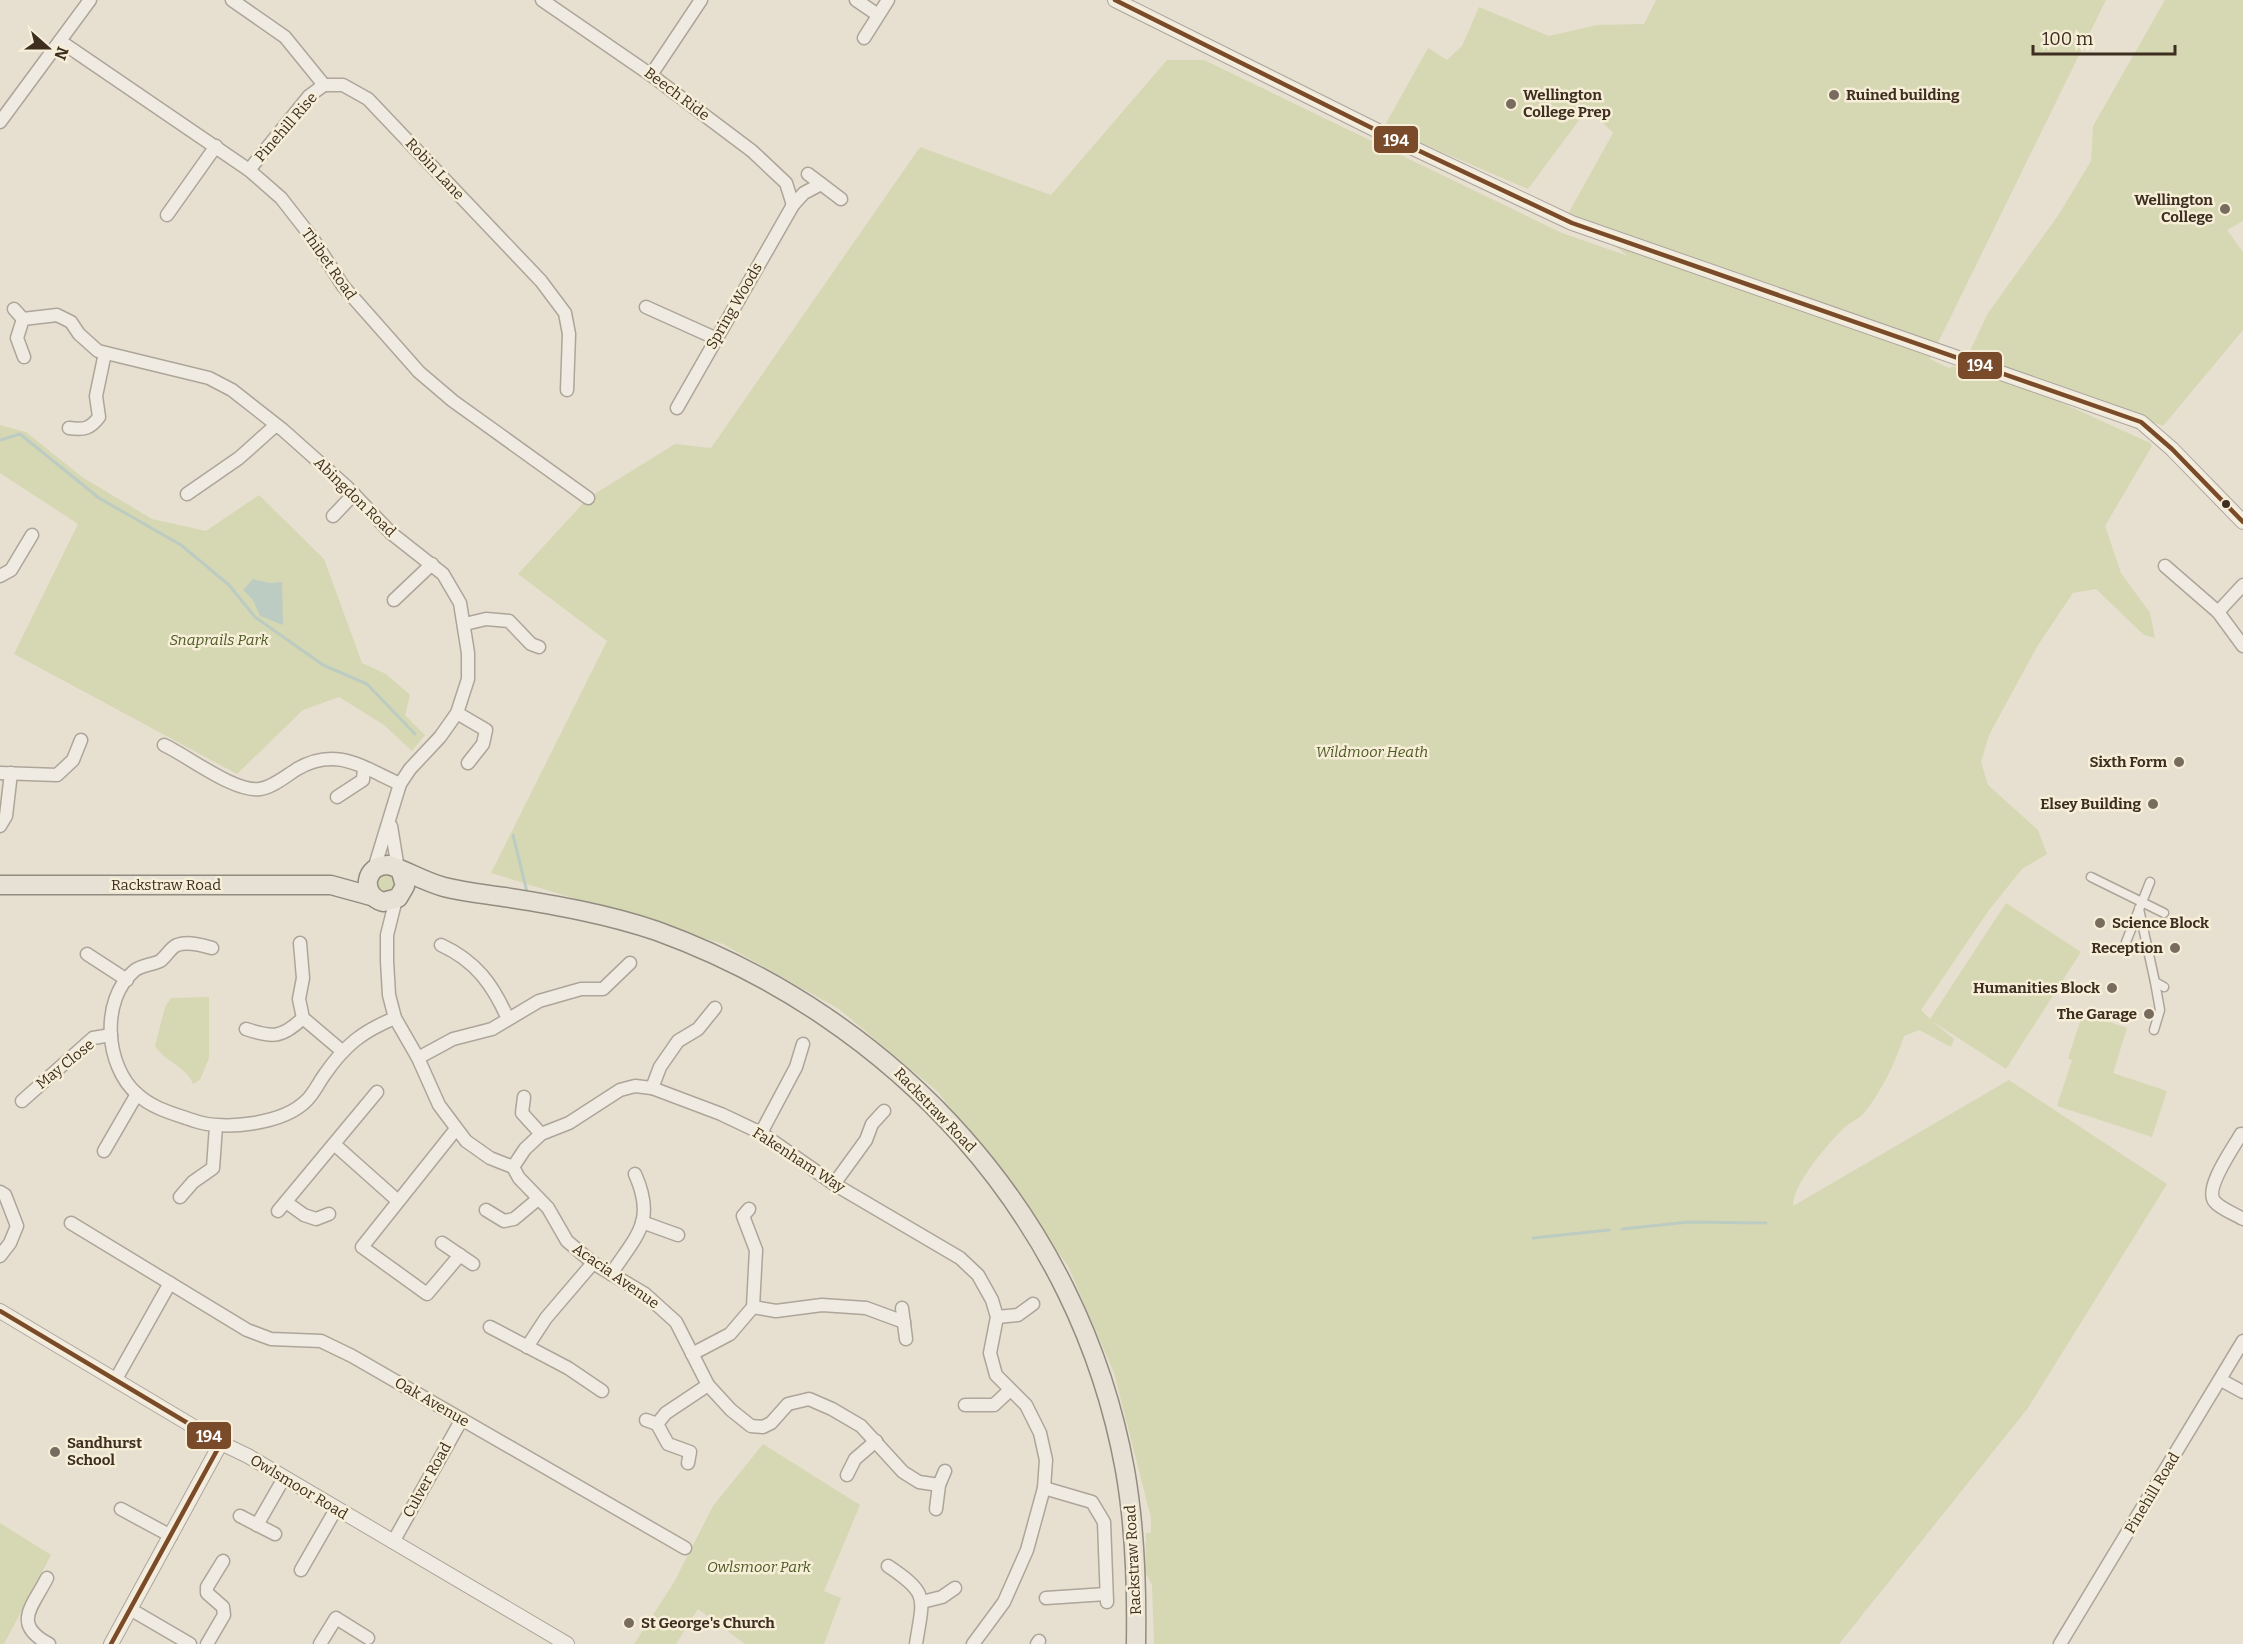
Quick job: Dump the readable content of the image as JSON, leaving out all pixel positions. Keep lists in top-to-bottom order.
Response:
{
  "streets": {
    "main road": ["Rackstraw Road"],
    "street": [
      "Beech Ride",
      "Pinehill Rise",
      "Robin Lane",
      "Thibet Road",
      "Spring Woods",
      "Abingdon Road",
      "May Close",
      "Fakenham Way",
      "Acacia Avenue",
      "Oak Avenue",
      "Culver Road",
      "Owlsmoor Road",
      "Pinehill Road"
    ]
  },
  "crossings": [
    ["Pinehill Rise", "Robin Lane"],
    ["Pinehill Rise", "Thibet Road"],
    ["Abingdon Road", "Rackstraw Road"],
    ["Abingdon Road", "Acacia Avenue"],
    ["Rackstraw Road", "Acacia Avenue"],
    ["Fakenham Way", "Acacia Avenue"],
    ["Oak Avenue", "Culver Road"],
    ["Culver Road", "Owlsmoor Road"]
  ],
  "parks": ["Snaprails Park", "Wildmoor Heath", "Owlsmoor Park"],
  "places": [
    "Ruined building",
    "Wellington College Prep",
    "Wellington College",
    "Sixth Form",
    "Elsey Building",
    "Science Block",
    "Reception",
    "Humanities Block",
    "The Garage",
    "Sandhurst School",
    "St George's Church"
  ],
  "lines": ["transit line 194"],
  "scale_bar": "100 m",
  "north": "right"
}
